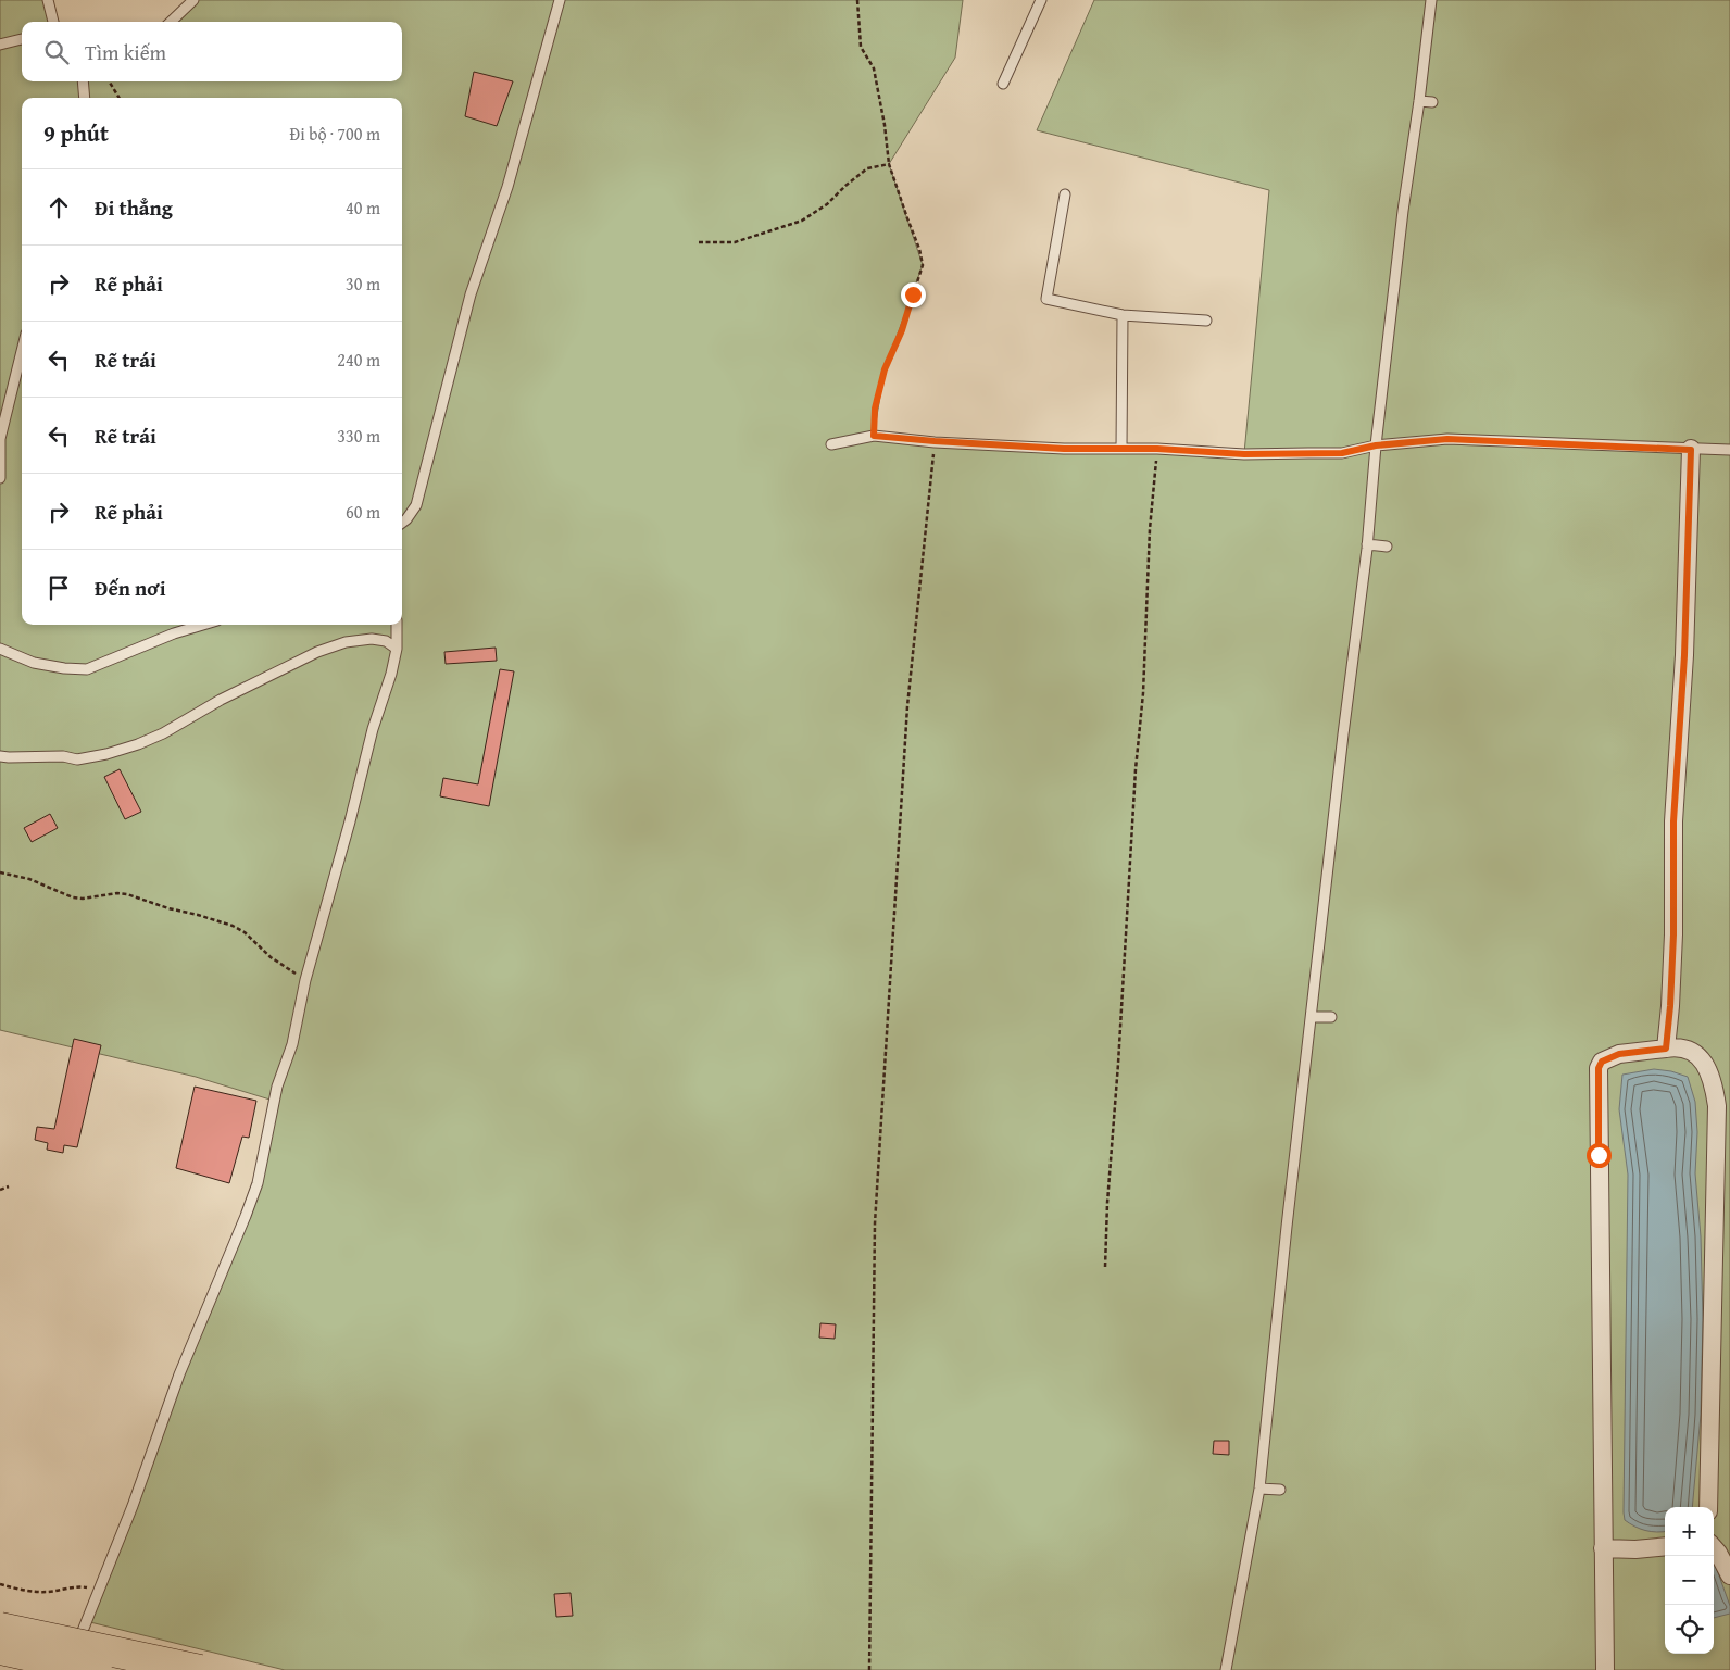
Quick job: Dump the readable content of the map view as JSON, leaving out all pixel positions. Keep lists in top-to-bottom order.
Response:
{
  "page": {
    "search": "Tìm kiếm",
    "heading": ["9 phút", "Đi bộ · 700 m"],
    "list": [
      ["Đi thẳng", "40 m"],
      ["Rẽ phải", "30 m"],
      ["Rẽ trái", "240 m"],
      ["Rẽ trái", "330 m"],
      ["Rẽ phải", "60 m"],
      "Đến nơi"
    ],
    "map_buttons": ["+", "−"]
  }
}
